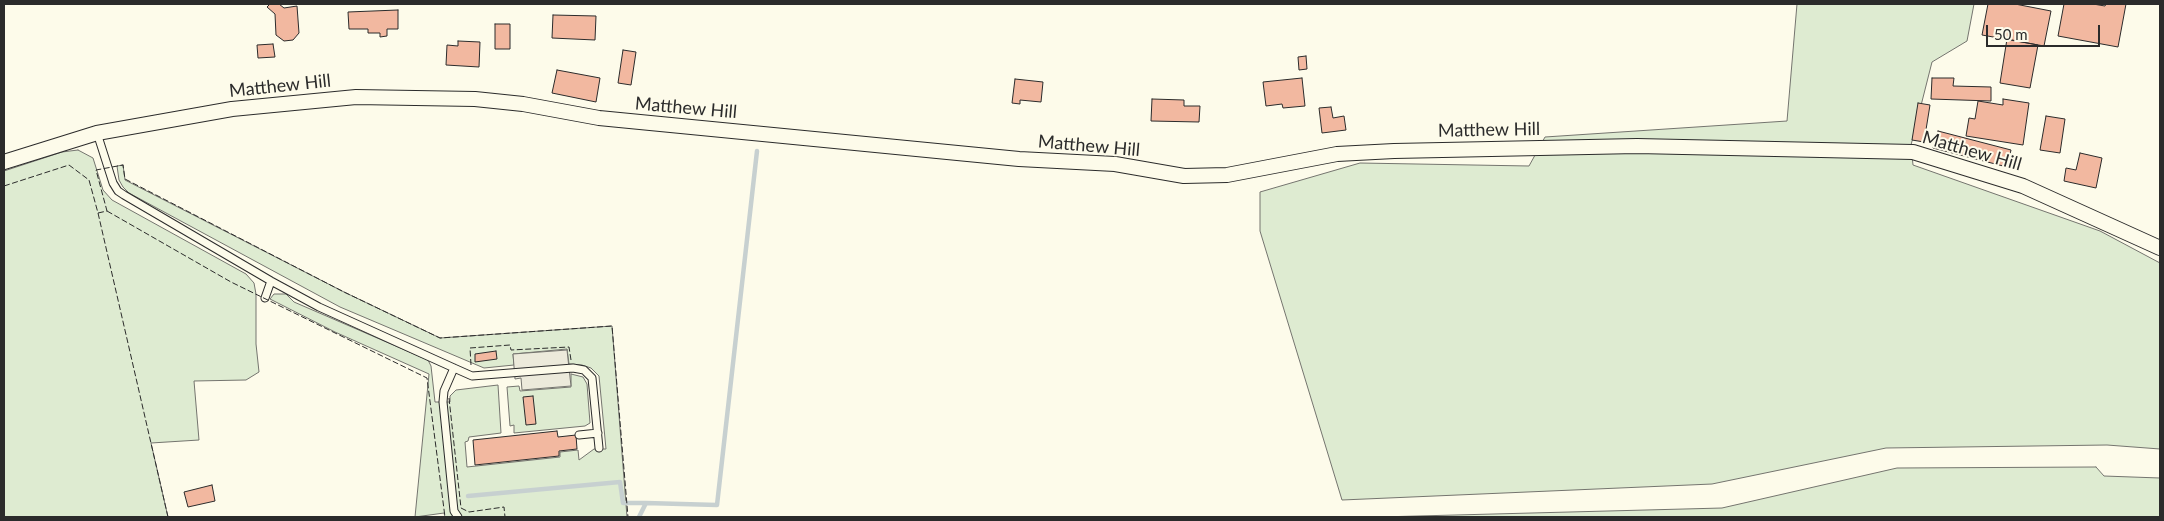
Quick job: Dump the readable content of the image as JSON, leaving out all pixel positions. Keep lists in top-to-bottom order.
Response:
{
  "streets": {
    "street": ["Matthew Hill"]
  },
  "scale_bar": "50 m"
}
